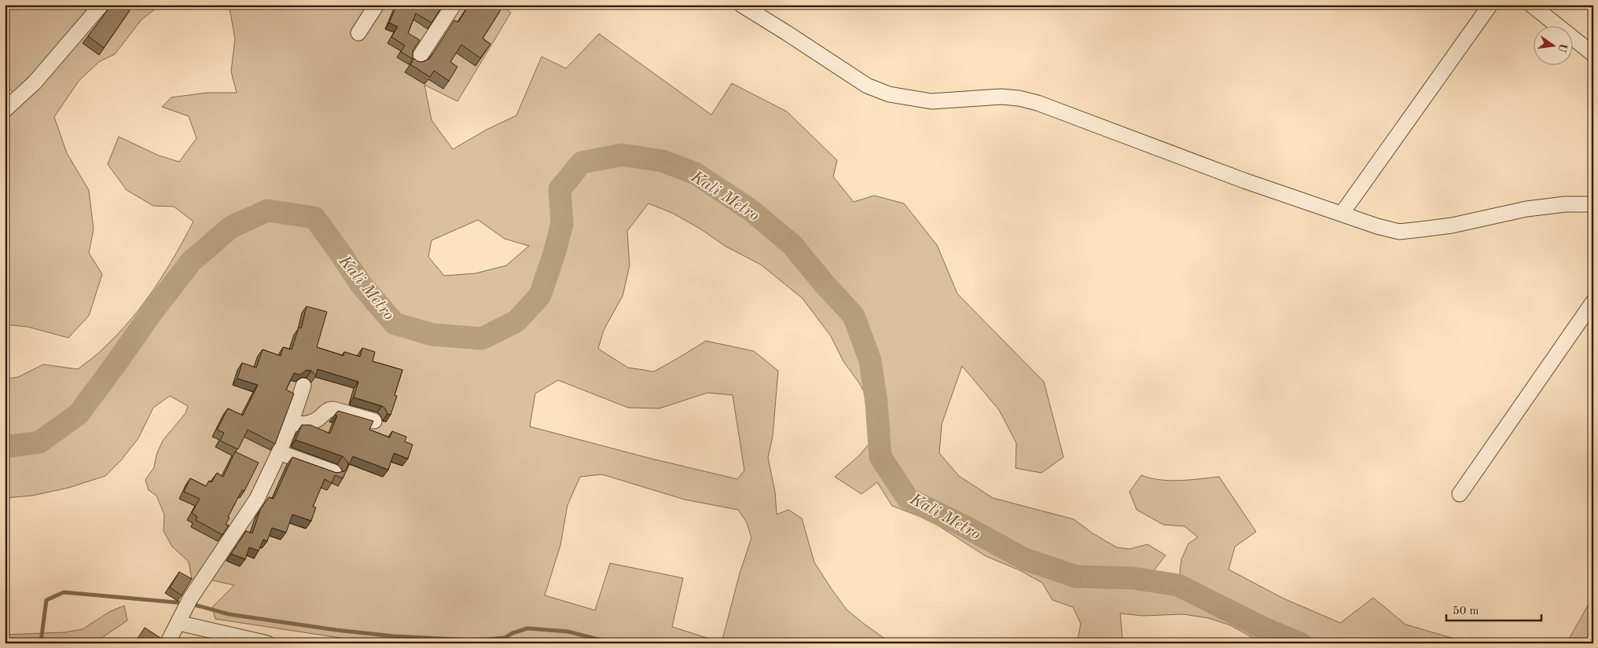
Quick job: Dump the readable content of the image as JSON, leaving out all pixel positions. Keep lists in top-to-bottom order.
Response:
{
  "water": ["Kali Metro"],
  "scale_bar": "50 m",
  "north": "right"
}
